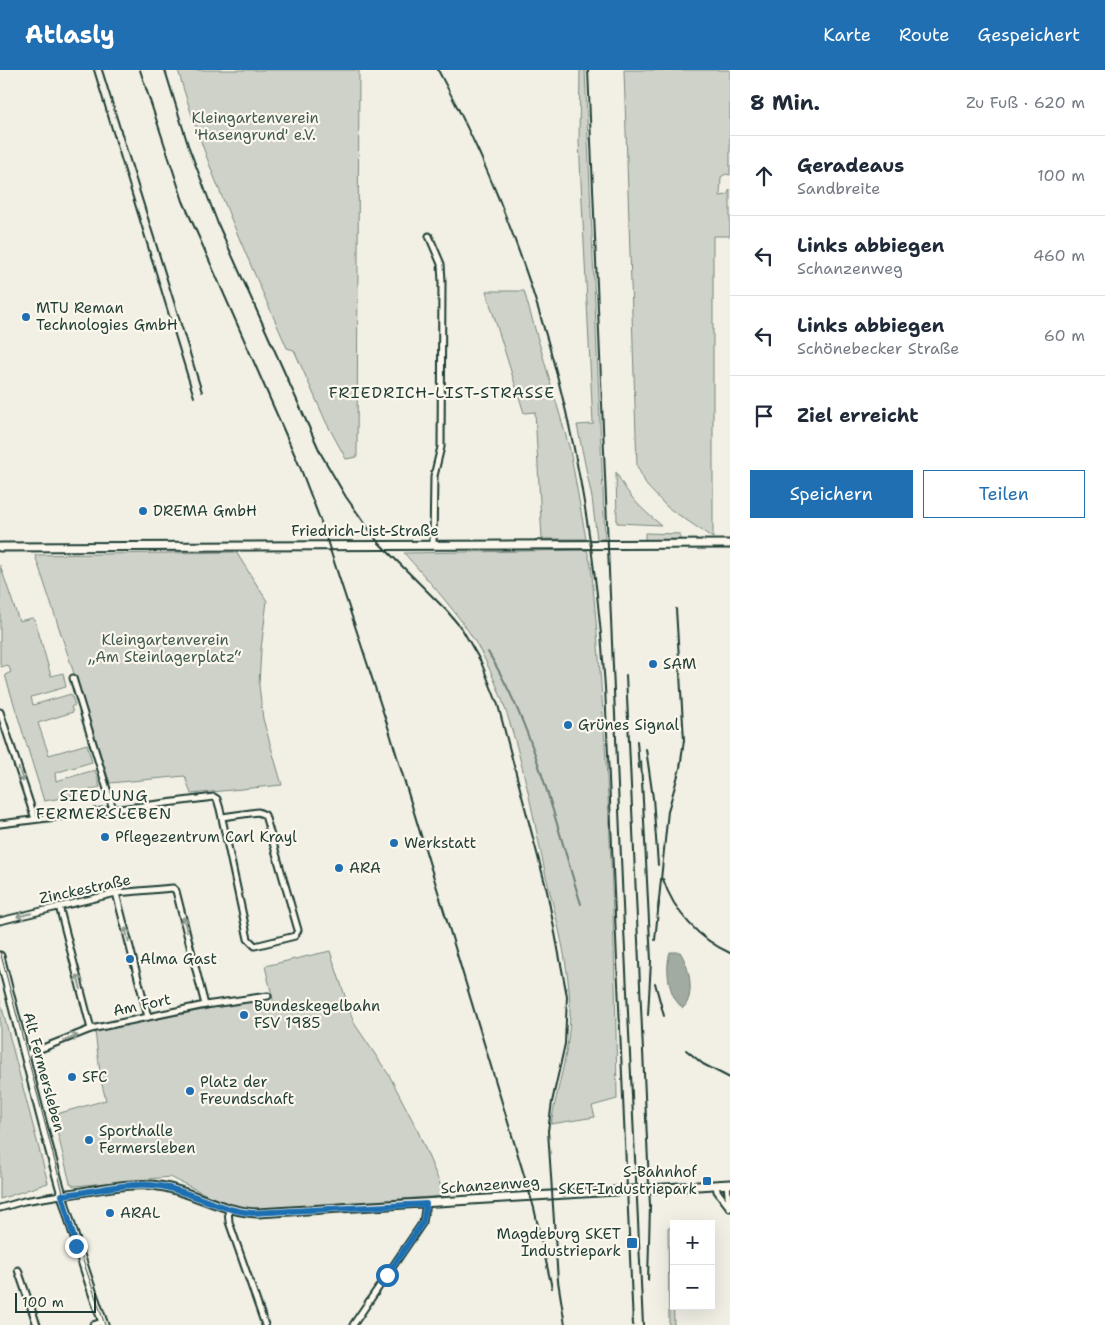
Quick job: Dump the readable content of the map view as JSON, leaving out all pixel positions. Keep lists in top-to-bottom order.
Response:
{
  "streets": {
    "main road": ["Friedrich-List-Straße", "Alt Fermersleben", "Schanzenweg"],
    "street": ["Zinckestraße", "Am Fort"]
  },
  "crossings": [
    ["Zinckestraße", "Am Fort"],
    ["Am Fort", "Alt Fermersleben"],
    ["Alt Fermersleben", "Schanzenweg"]
  ],
  "districts": ["FRIEDRICH-LIST-STRASSE", "SIEDLUNG FERMERSLEBEN"],
  "parks": ["Kleingartenverein 'Hasengrund' e.V.", "Kleingartenverein „Am Steinlagerplatz“"],
  "places": {
    "other": [
      "MTU Reman Technologies GmbH",
      "DREMA GmbH",
      "SAM",
      "Grünes Signal",
      "Pflegezentrum Carl Krayl",
      "Werkstatt",
      "ARA",
      "Alma Gast",
      "Bundeskegelbahn FSV 1985",
      "SFC",
      "Platz der Freundschaft",
      "Sporthalle Fermersleben",
      "ARAL"
    ],
    "transit": ["S-Bahnhof SKET-Industriepark", "Magdeburg SKET Industriepark"]
  },
  "scale_bar": "100 m",
  "page": {
    "header": "Atlasly",
    "nav": ["Karte", "Route", "Gespeichert"],
    "heading": ["8 Min.", "Zu Fuß · 620 m"],
    "list": [
      ["Geradeaus", "Sandbreite", "100 m"],
      ["Links abbiegen", "Schanzenweg", "460 m"],
      ["Links abbiegen", "Schönebecker Straße", "60 m"],
      "Ziel erreicht"
    ],
    "buttons": ["Speichern", "Teilen"],
    "map_buttons": ["+", "−"],
    "scale": "100 m"
  }
}
